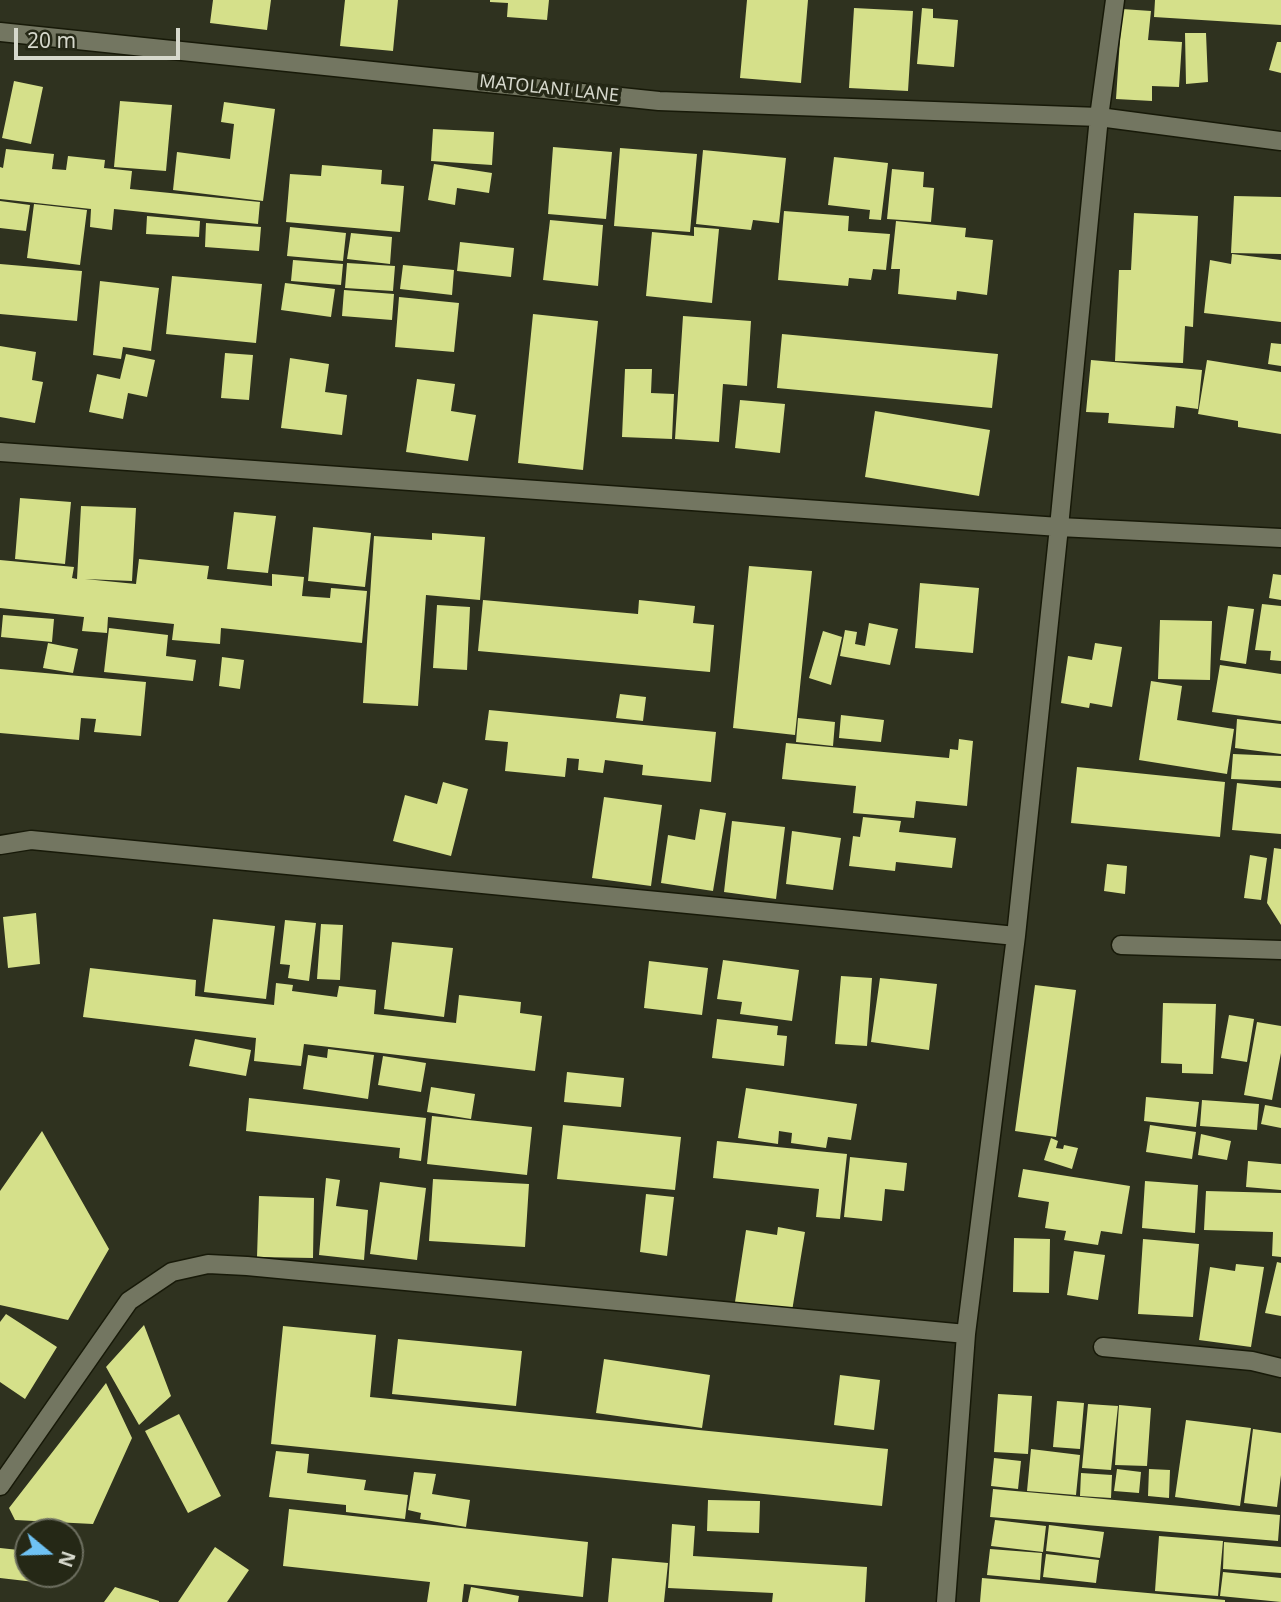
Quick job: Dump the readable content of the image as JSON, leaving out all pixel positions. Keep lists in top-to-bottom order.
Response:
{
  "streets": {
    "street": ["MATOLANI LANE"]
  },
  "scale_bar": "20 m",
  "north": "right"
}
